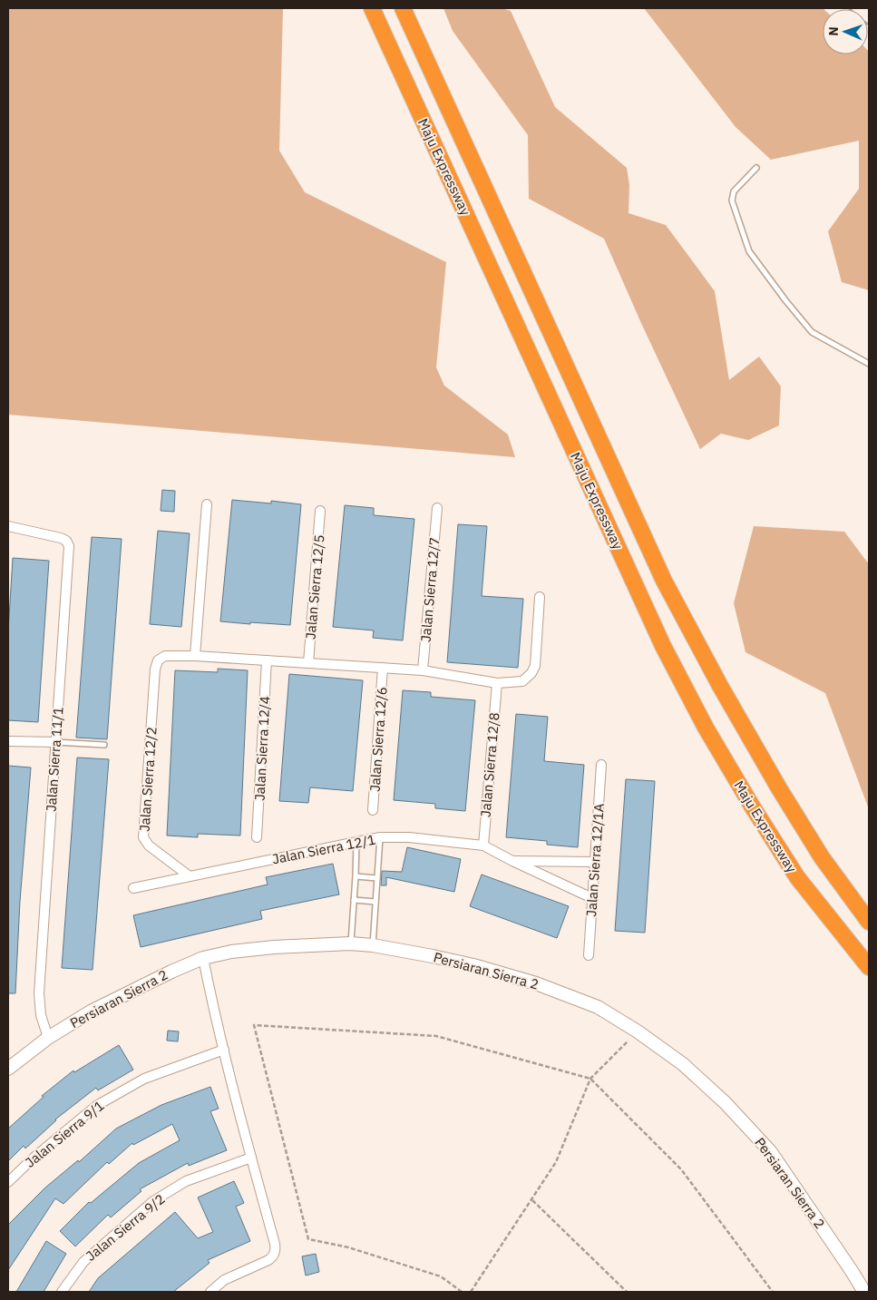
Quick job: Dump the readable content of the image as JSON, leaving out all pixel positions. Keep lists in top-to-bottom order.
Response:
{
  "streets": {
    "highway": ["Maju Expressway"],
    "street": [
      "Jalan Sierra 12/5",
      "Jalan Sierra 12/7",
      "Jalan Sierra 12/6",
      "Jalan Sierra 12/4",
      "Jalan Sierra 11/1",
      "Jalan Sierra 12/8",
      "Jalan Sierra 12/2",
      "Jalan Sierra 12/1",
      "Jalan Sierra 12/1A",
      "Persiaran Sierra 2",
      "Jalan Sierra 9/1",
      "Jalan Sierra 9/2"
    ]
  },
  "crossings": [
    ["Jalan Sierra 11/1", "Persiaran Sierra 2"],
    ["Jalan Sierra 12/8", "Jalan Sierra 12/1"],
    ["Jalan Sierra 12/2", "Jalan Sierra 12/1"],
    ["Jalan Sierra 12/1", "Jalan Sierra 12/1A"]
  ],
  "north": "left"
}
